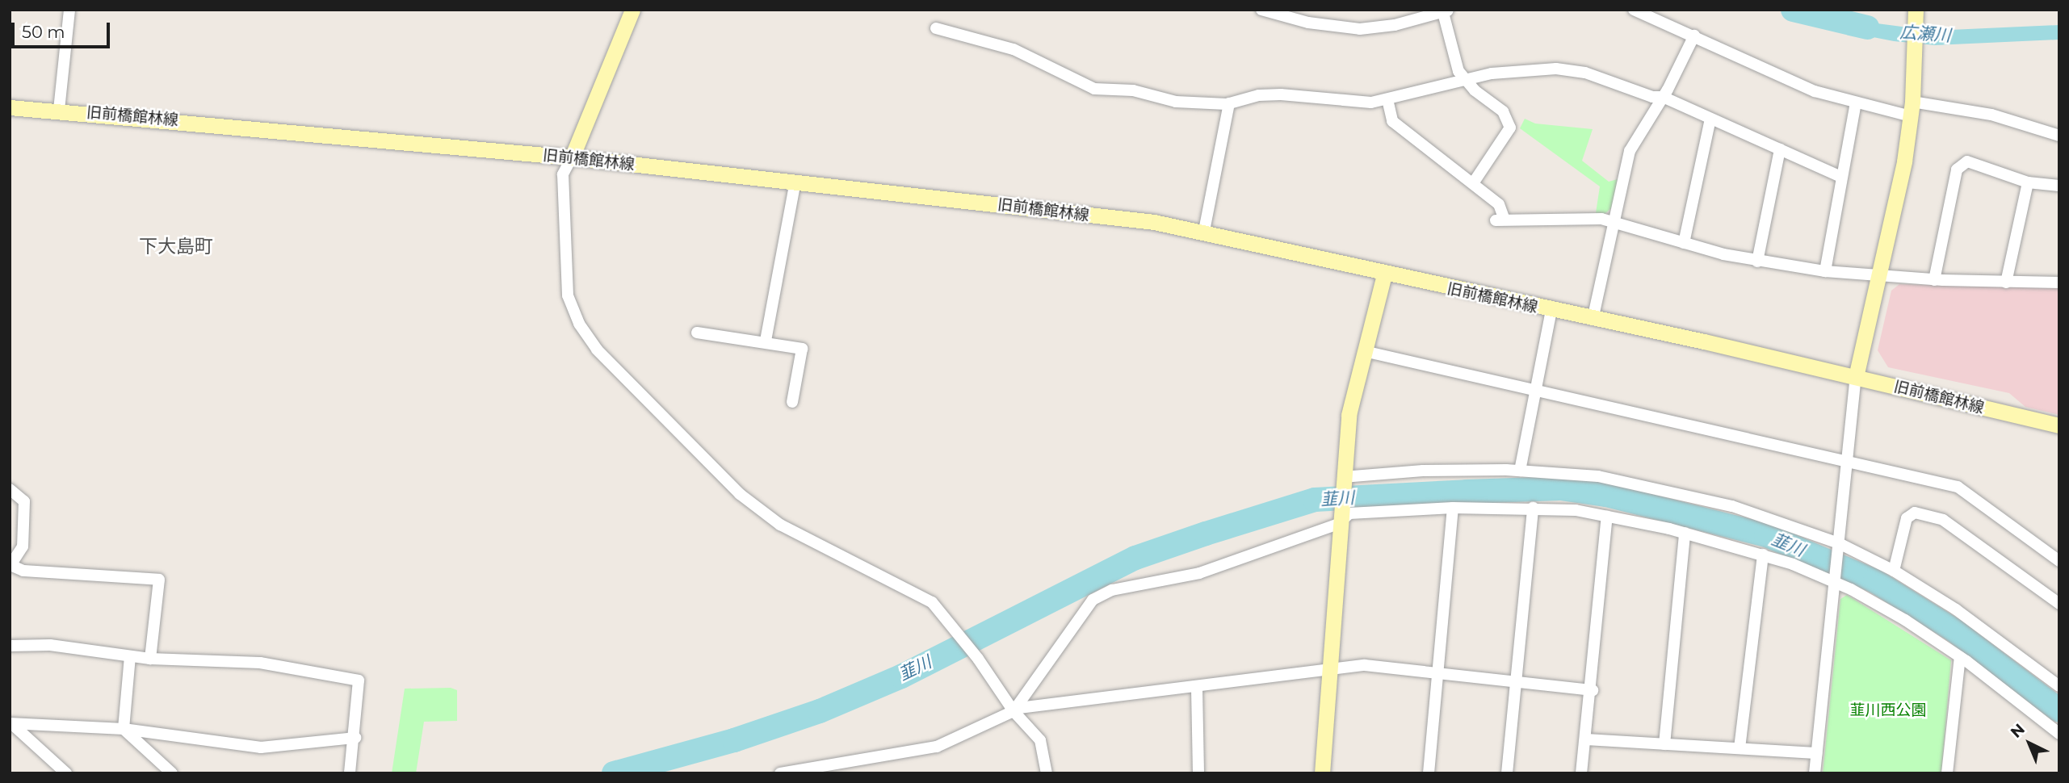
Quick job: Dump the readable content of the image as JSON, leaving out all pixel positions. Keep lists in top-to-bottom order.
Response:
{
  "streets": {
    "street": ["旧前橋館林線"]
  },
  "districts": ["下大島町"],
  "water": ["広瀬川", "韮川"],
  "parks": ["韮川西公園"],
  "scale_bar": "50 m",
  "north": "top left"
}
